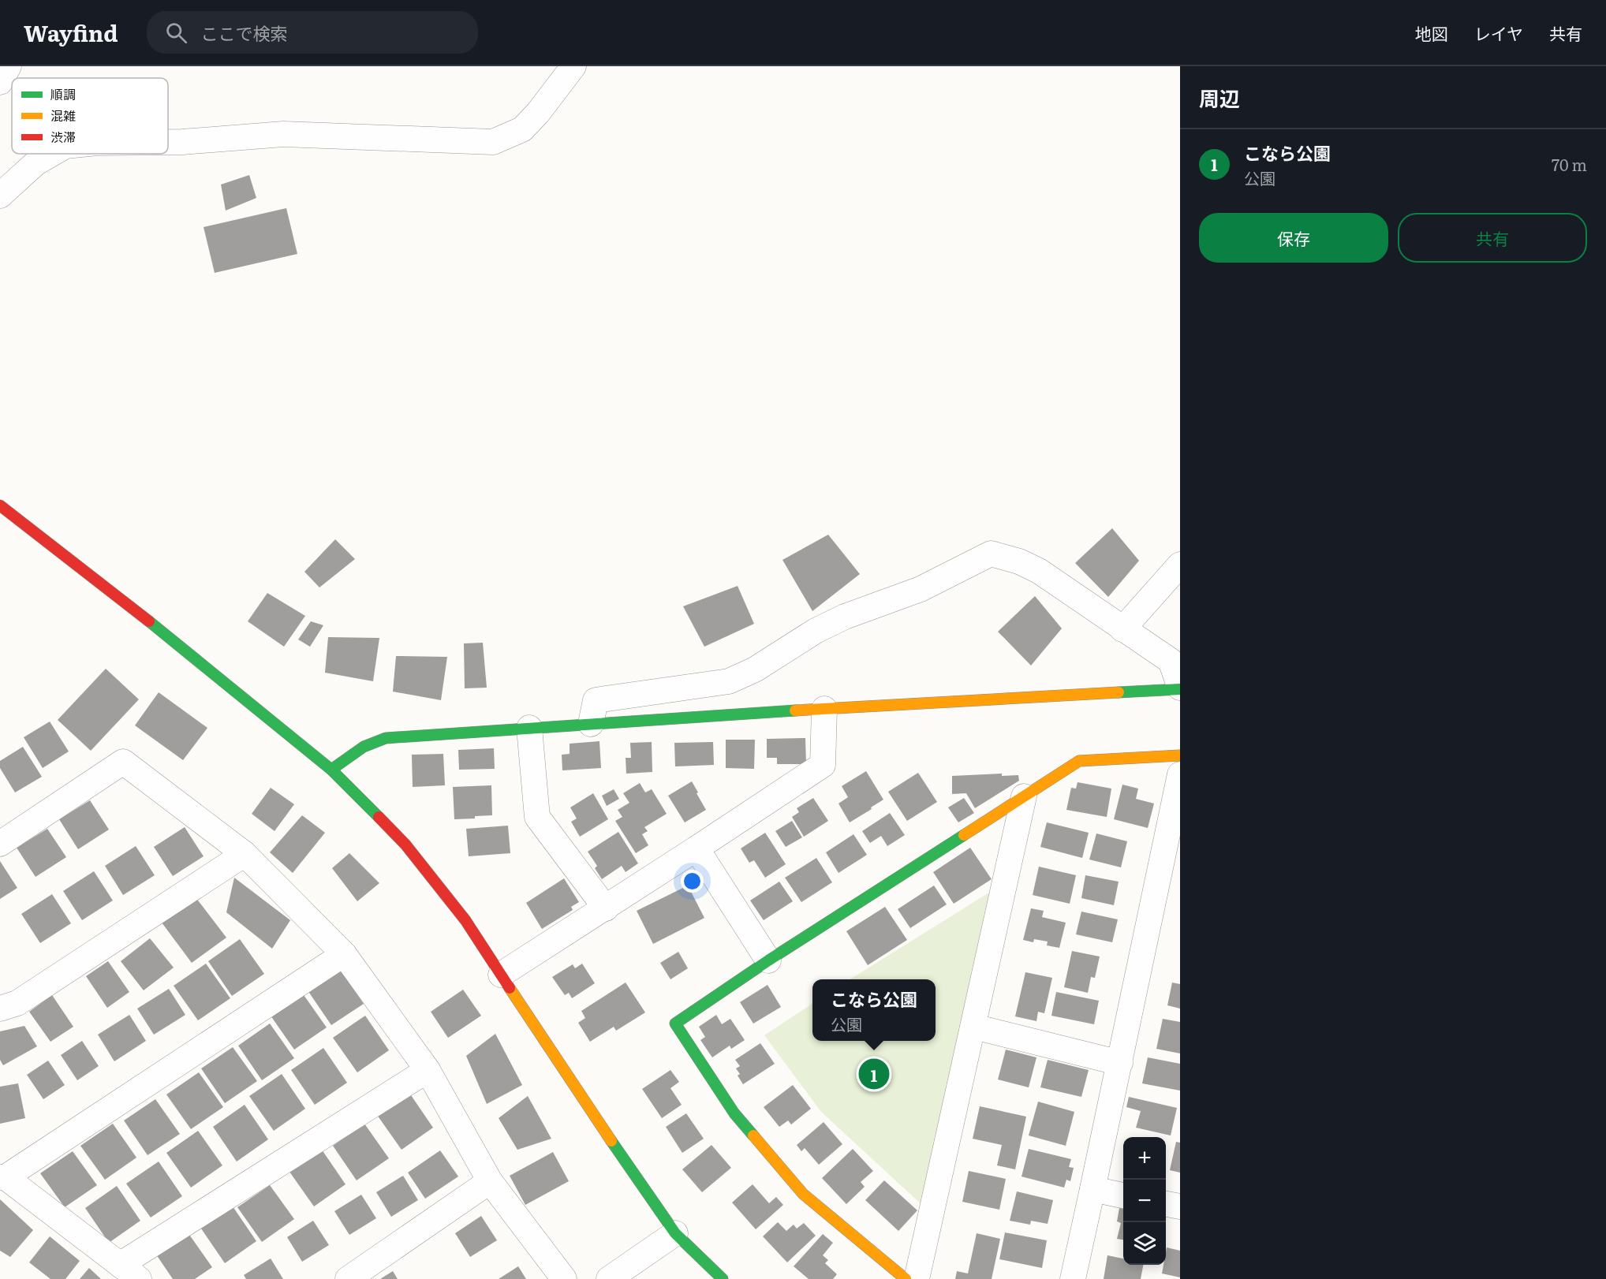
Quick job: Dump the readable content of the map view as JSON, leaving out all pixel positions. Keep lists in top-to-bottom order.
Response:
{
  "legend": ["順調", "混雑", "渋滞"],
  "page": {
    "header": "Wayfind",
    "search": "ここで検索",
    "nav": ["地図", "レイヤ", "共有"],
    "heading": "周辺",
    "list": [
      {
        "mark": "1",
        "name": "こなら公園",
        "note": "公園",
        "value": "70 m"
      }
    ],
    "buttons": ["保存", "共有"],
    "popup": ["こなら公園", "公園"],
    "pins": "1",
    "map_buttons": ["+", "−"]
  }
}
